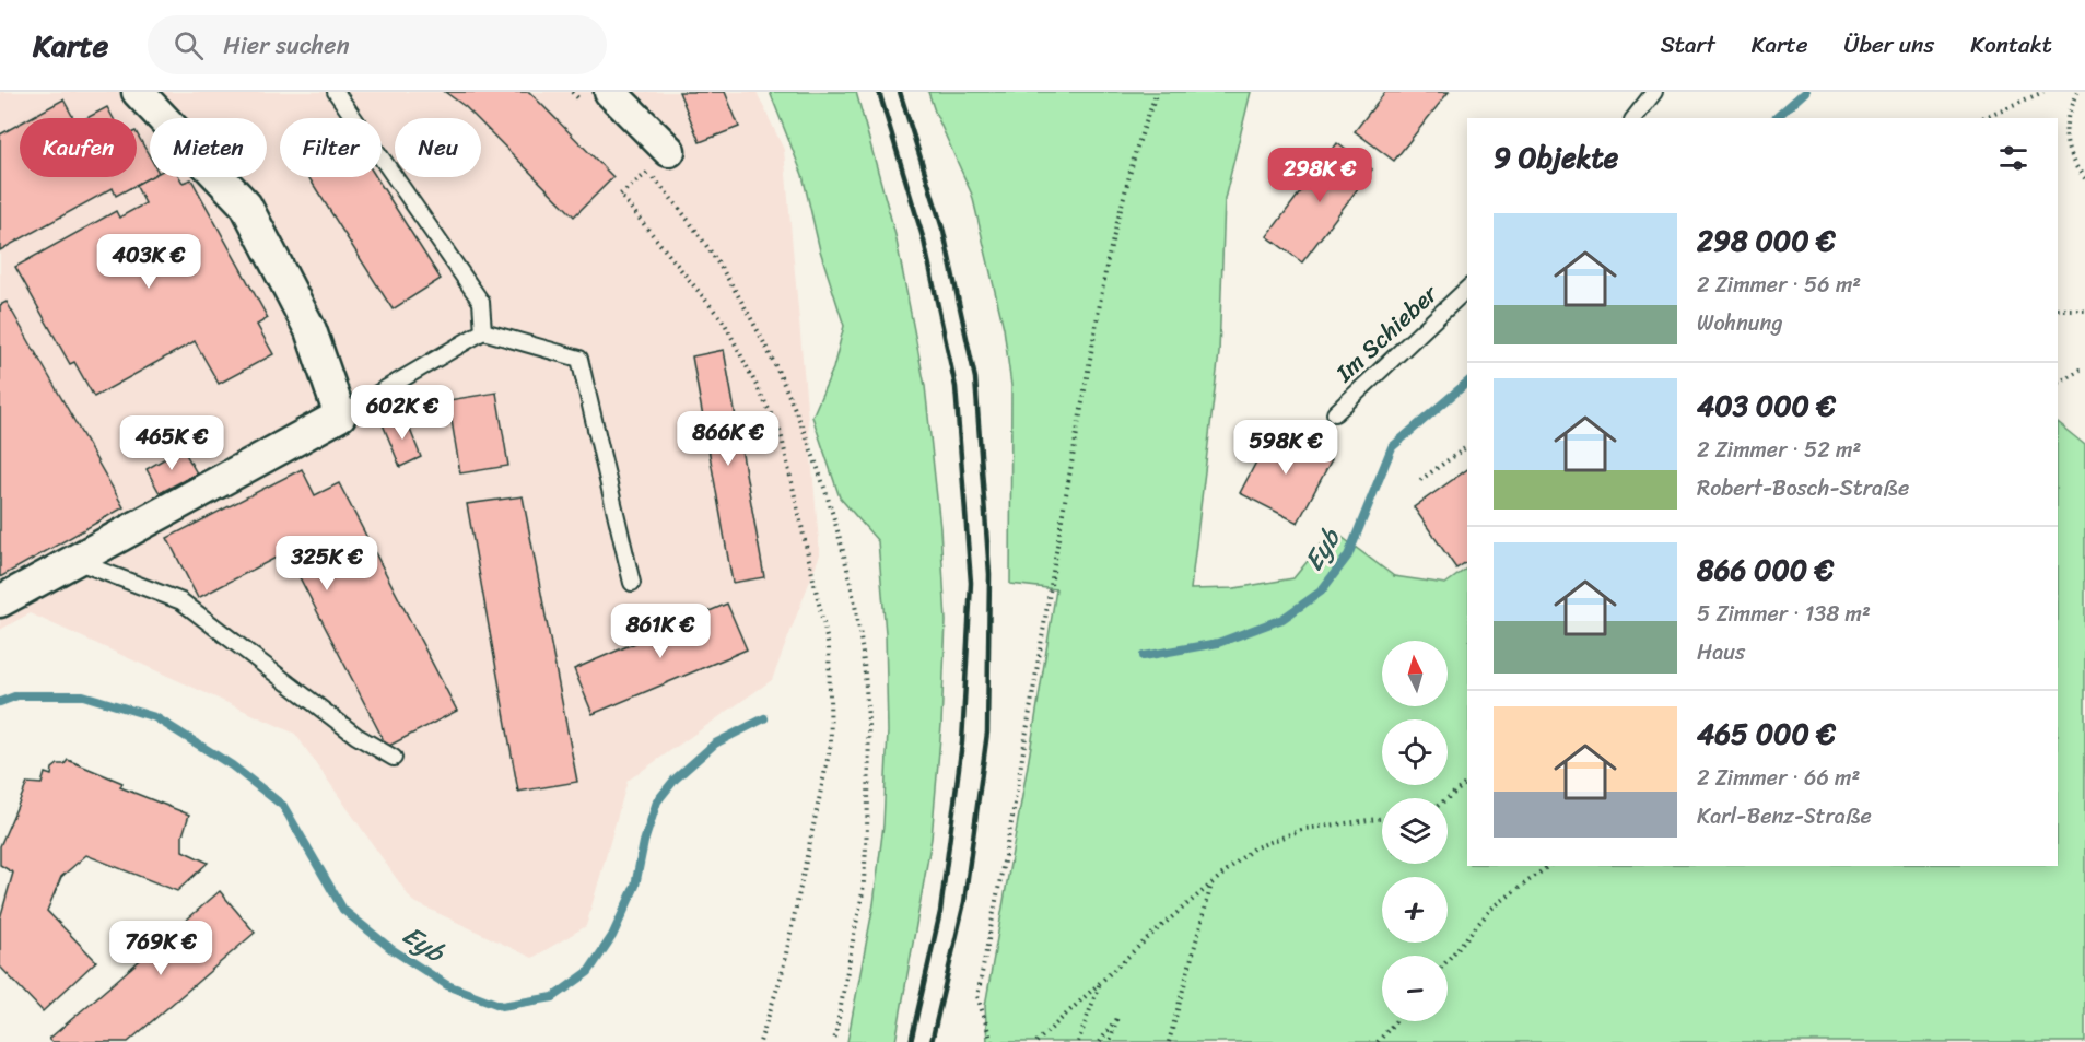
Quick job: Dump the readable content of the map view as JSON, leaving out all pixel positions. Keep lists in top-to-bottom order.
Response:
{
  "streets": {
    "lane": ["Im Schieber"]
  },
  "water": ["Eyb"],
  "north": "top",
  "page": {
    "header": "Karte",
    "search": "Hier suchen",
    "nav": [
      "Start",
      "Karte",
      "Über uns",
      "Kontakt"
    ],
    "chip": [
      "Kaufen",
      "Mieten",
      "Filter",
      "Neu"
    ],
    "heading": "9 Objekte",
    "price": [
      "298K €",
      "403K €",
      "602K €",
      "866K €",
      "465K €",
      "598K €",
      "325K €",
      "861K €",
      "769K €"
    ],
    "list": [
      {
        "name": "298 000 €",
        "note": "2 Zimmer · 56 m² · Wohnung"
      },
      {
        "name": "403 000 €",
        "note": "2 Zimmer · 52 m² · Robert-Bosch-Straße"
      },
      {
        "name": "866 000 €",
        "note": "5 Zimmer · 138 m² · Haus"
      },
      {
        "name": "465 000 €",
        "note": "2 Zimmer · 66 m² · Karl-Benz-Straße"
      }
    ],
    "map_buttons": ["+", "−"]
  }
}
